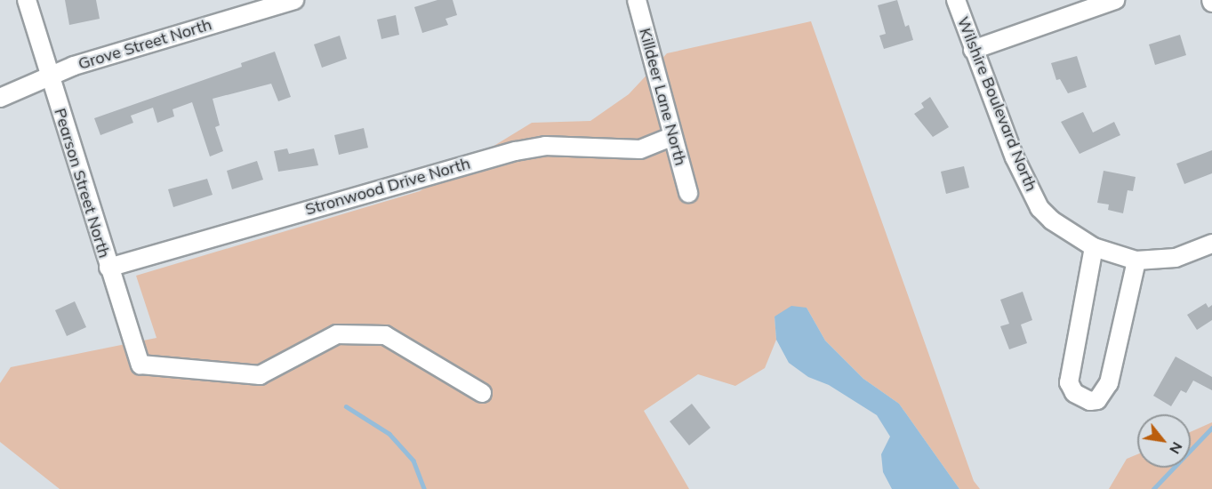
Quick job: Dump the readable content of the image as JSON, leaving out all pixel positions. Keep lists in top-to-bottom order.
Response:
{
  "streets": {
    "street": [
      "Grove Street North",
      "Killdeer Lane North",
      "Wilshire Boulevard North",
      "Pearson Street North",
      "Stronwood Drive North"
    ]
  },
  "crossings": [
    ["Grove Street North", "Pearson Street North"],
    ["Killdeer Lane North", "Stronwood Drive North"],
    ["Pearson Street North", "Stronwood Drive North"]
  ],
  "north": "bottom right"
}
